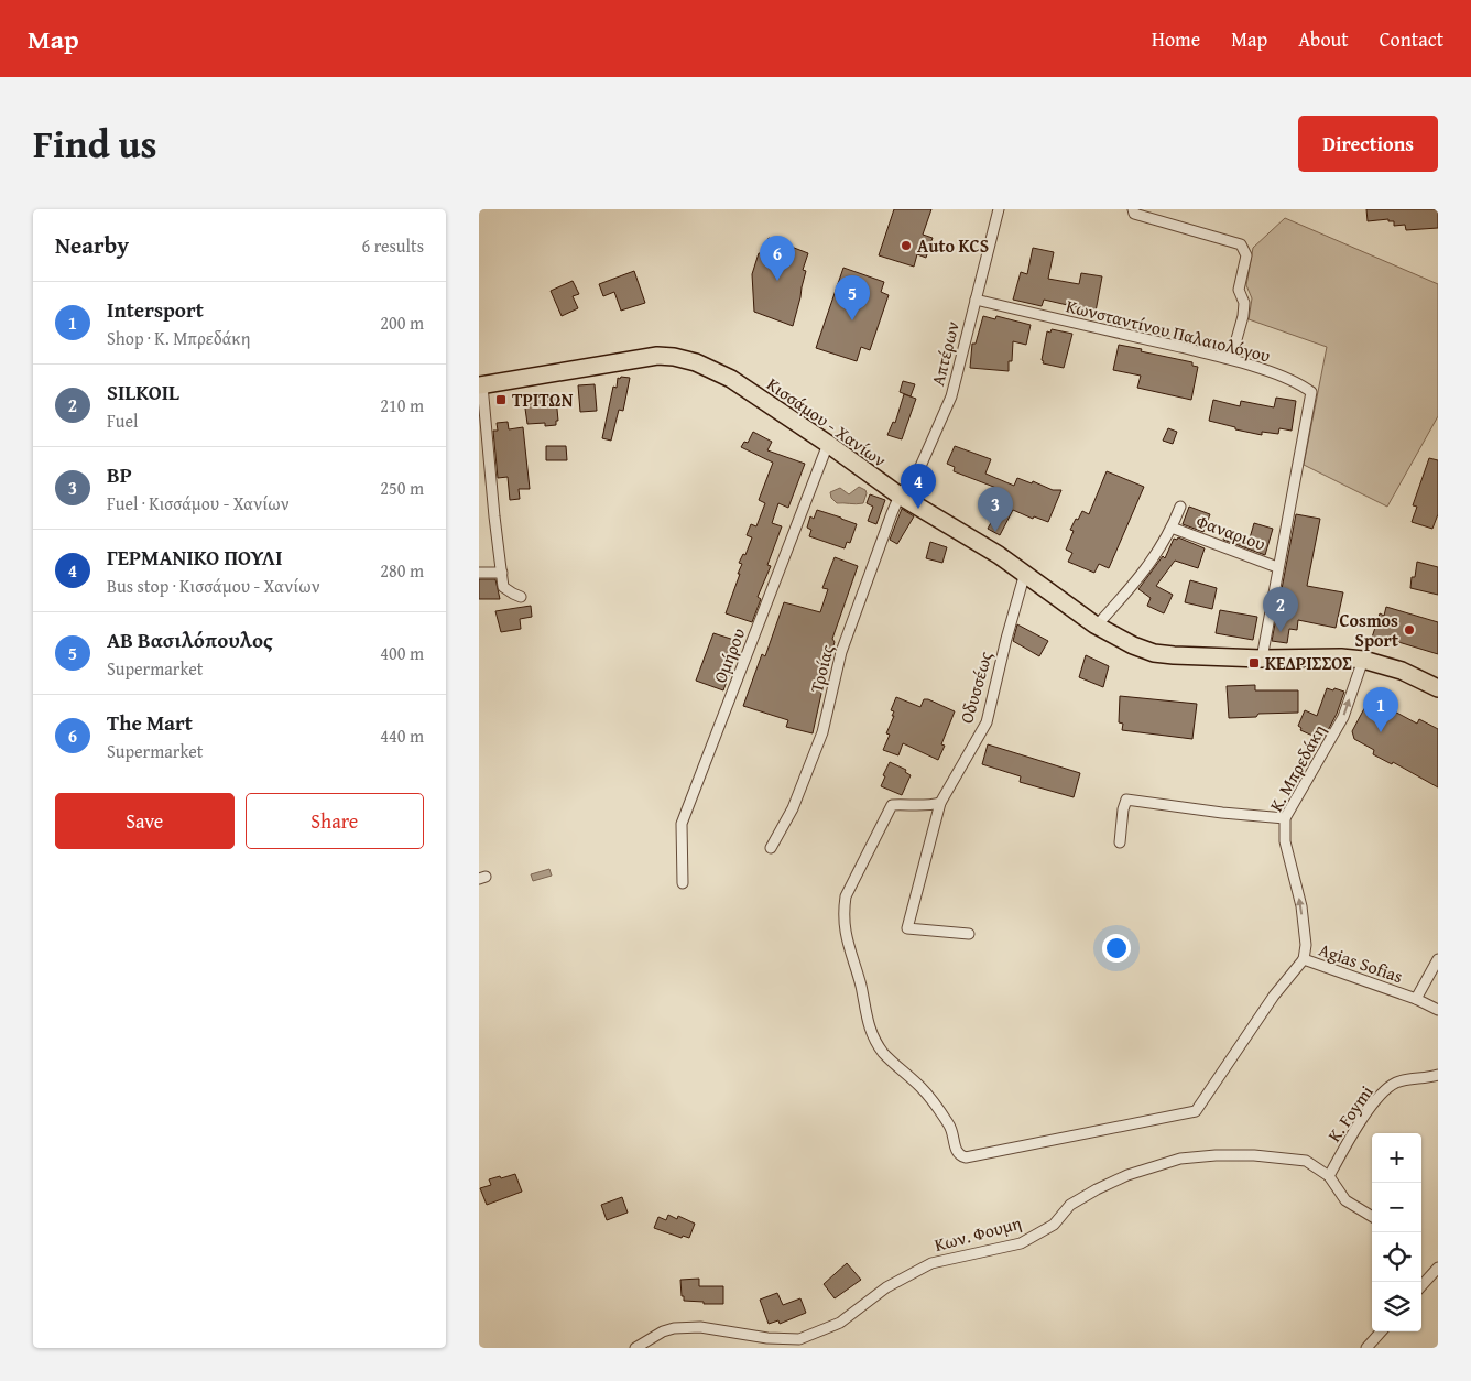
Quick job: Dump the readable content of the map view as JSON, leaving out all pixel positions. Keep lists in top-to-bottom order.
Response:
{
  "streets": {
    "main road": ["Κισσάμου - Χανίων"],
    "street": [
      "Κωνσταντίνου Παλαιολόγου",
      "Απτέρων",
      "Φαναριου",
      "Ομήρου",
      "Τροίας",
      "Οδυσσέως",
      "Κ. Μπρεδάκη",
      "Agias Sofias",
      "K. Foymi",
      "Κων. Φουμη"
    ]
  },
  "crossings": [
    ["Κωνσταντίνου Παλαιολόγου", "Απτέρων"],
    ["Κωνσταντίνου Παλαιολόγου", "Κισσάμου - Χανίων"],
    ["Κωνσταντίνου Παλαιολόγου", "Φαναριου"],
    ["Απτέρων", "Κισσάμου - Χανίων"],
    ["Απτέρων", "Τροίας"],
    ["Κισσάμου - Χανίων", "Ομήρου"],
    ["Κισσάμου - Χανίων", "Τροίας"],
    ["Κισσάμου - Χανίων", "Οδυσσέως"],
    ["Κισσάμου - Χανίων", "Κ. Μπρεδάκη"],
    ["Κ. Μπρεδάκη", "Agias Sofias"],
    ["K. Foymi", "Κων. Φουμη"]
  ],
  "one_way": ["Κ. Μπρεδάκη"],
  "places": {
    "other": ["Auto KCS", "Cosmos Sport"],
    "transit": ["ΤΡΙΤΩΝ", "ΚΕΔΡΙΣΣΟΣ"]
  },
  "page": {
    "header": "Map",
    "nav": [
      "Home",
      "Map",
      "About",
      "Contact"
    ],
    "title": "Find us",
    "buttons": [
      "Directions",
      ["Save", "Share"]
    ],
    "heading": ["Nearby", "6 results"],
    "pins": [
      "6",
      "5",
      "4",
      "3",
      "2",
      "1"
    ],
    "list": [
      {
        "mark": "1",
        "name": "Intersport",
        "note": "Shop · Κ. Μπρεδάκη",
        "value": "200 m"
      },
      {
        "mark": "2",
        "name": "SILKOIL",
        "note": "Fuel",
        "value": "210 m"
      },
      {
        "mark": "3",
        "name": "BP",
        "note": "Fuel · Κισσάμου - Χανίων",
        "value": "250 m"
      },
      {
        "mark": "4",
        "name": "ΓΕΡΜΑΝΙΚΟ ΠΟΥΛΙ",
        "note": "Bus stop · Κισσάμου - Χανίων",
        "value": "280 m"
      },
      {
        "mark": "5",
        "name": "ΑΒ Βασιλόπουλος",
        "note": "Supermarket",
        "value": "400 m"
      },
      {
        "mark": "6",
        "name": "The Mart",
        "note": "Supermarket",
        "value": "440 m"
      }
    ],
    "map_buttons": ["+", "−"]
  }
}
